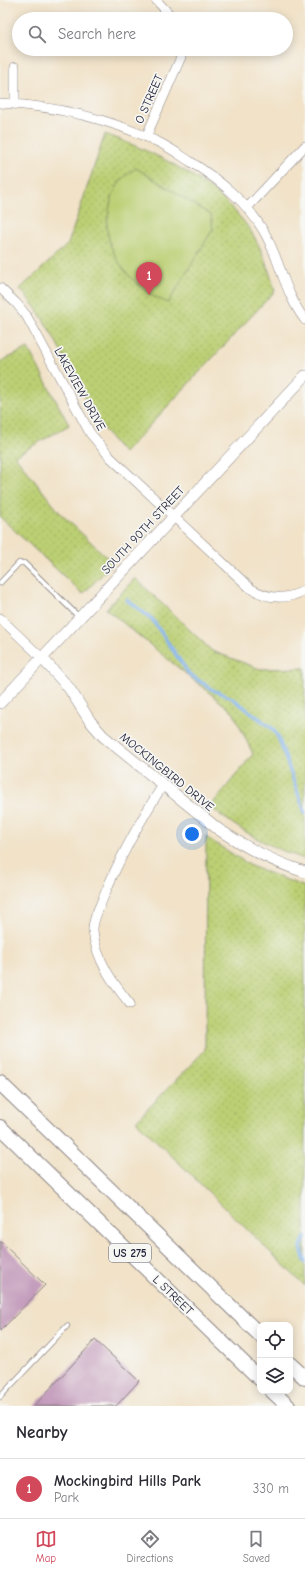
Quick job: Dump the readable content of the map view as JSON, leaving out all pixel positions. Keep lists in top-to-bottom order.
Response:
{
  "streets": {
    "main road": ["US 275", "L STREET"],
    "street": [
      "O STREET",
      "LAKEVIEW DRIVE",
      "SOUTH 90TH STREET",
      "MOCKINGBIRD DRIVE"
    ]
  },
  "crossings": [
    ["LAKEVIEW DRIVE", "SOUTH 90TH STREET"],
    ["SOUTH 90TH STREET", "MOCKINGBIRD DRIVE"]
  ],
  "page": {
    "search": "Search here",
    "pins": "1",
    "heading": "Nearby",
    "list": [
      {
        "mark": "1",
        "name": "Mockingbird Hills Park",
        "note": "Park",
        "value": "330 m"
      }
    ],
    "nav": ["Map", "Directions", "Saved"]
  }
}
